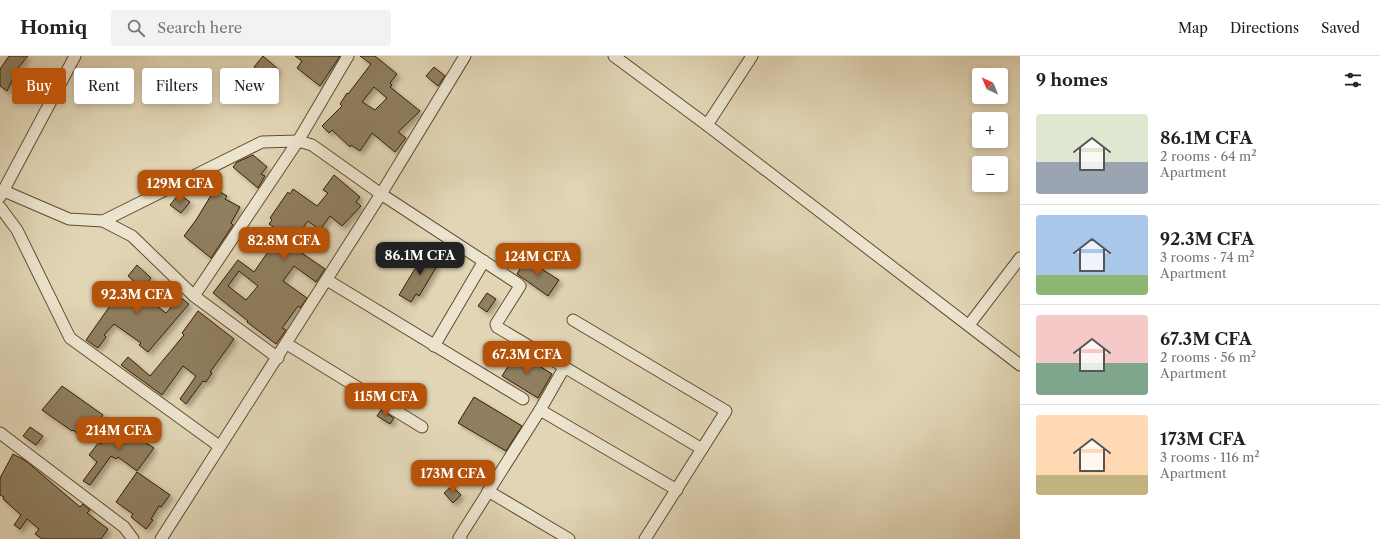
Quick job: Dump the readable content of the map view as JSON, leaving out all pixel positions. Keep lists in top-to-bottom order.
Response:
{
  "north": "top left",
  "page": {
    "header": "Homiq",
    "search": "Search here",
    "nav": ["Map", "Directions", "Saved"],
    "heading": "9 homes",
    "map_buttons": ["+", "−"],
    "chip": [
      "Buy",
      "Rent",
      "Filters",
      "New"
    ],
    "list": [
      {
        "name": "86.1M CFA",
        "note": "2 rooms · 64 m² · Apartment"
      },
      {
        "name": "92.3M CFA",
        "note": "3 rooms · 74 m² · Apartment"
      },
      {
        "name": "67.3M CFA",
        "note": "2 rooms · 56 m² · Apartment"
      },
      {
        "name": "173M CFA",
        "note": "3 rooms · 116 m² · Apartment"
      }
    ],
    "price": [
      "129M CFA",
      "82.8M CFA",
      "86.1M CFA",
      "124M CFA",
      "92.3M CFA",
      "67.3M CFA",
      "115M CFA",
      "214M CFA",
      "173M CFA"
    ]
  }
}
